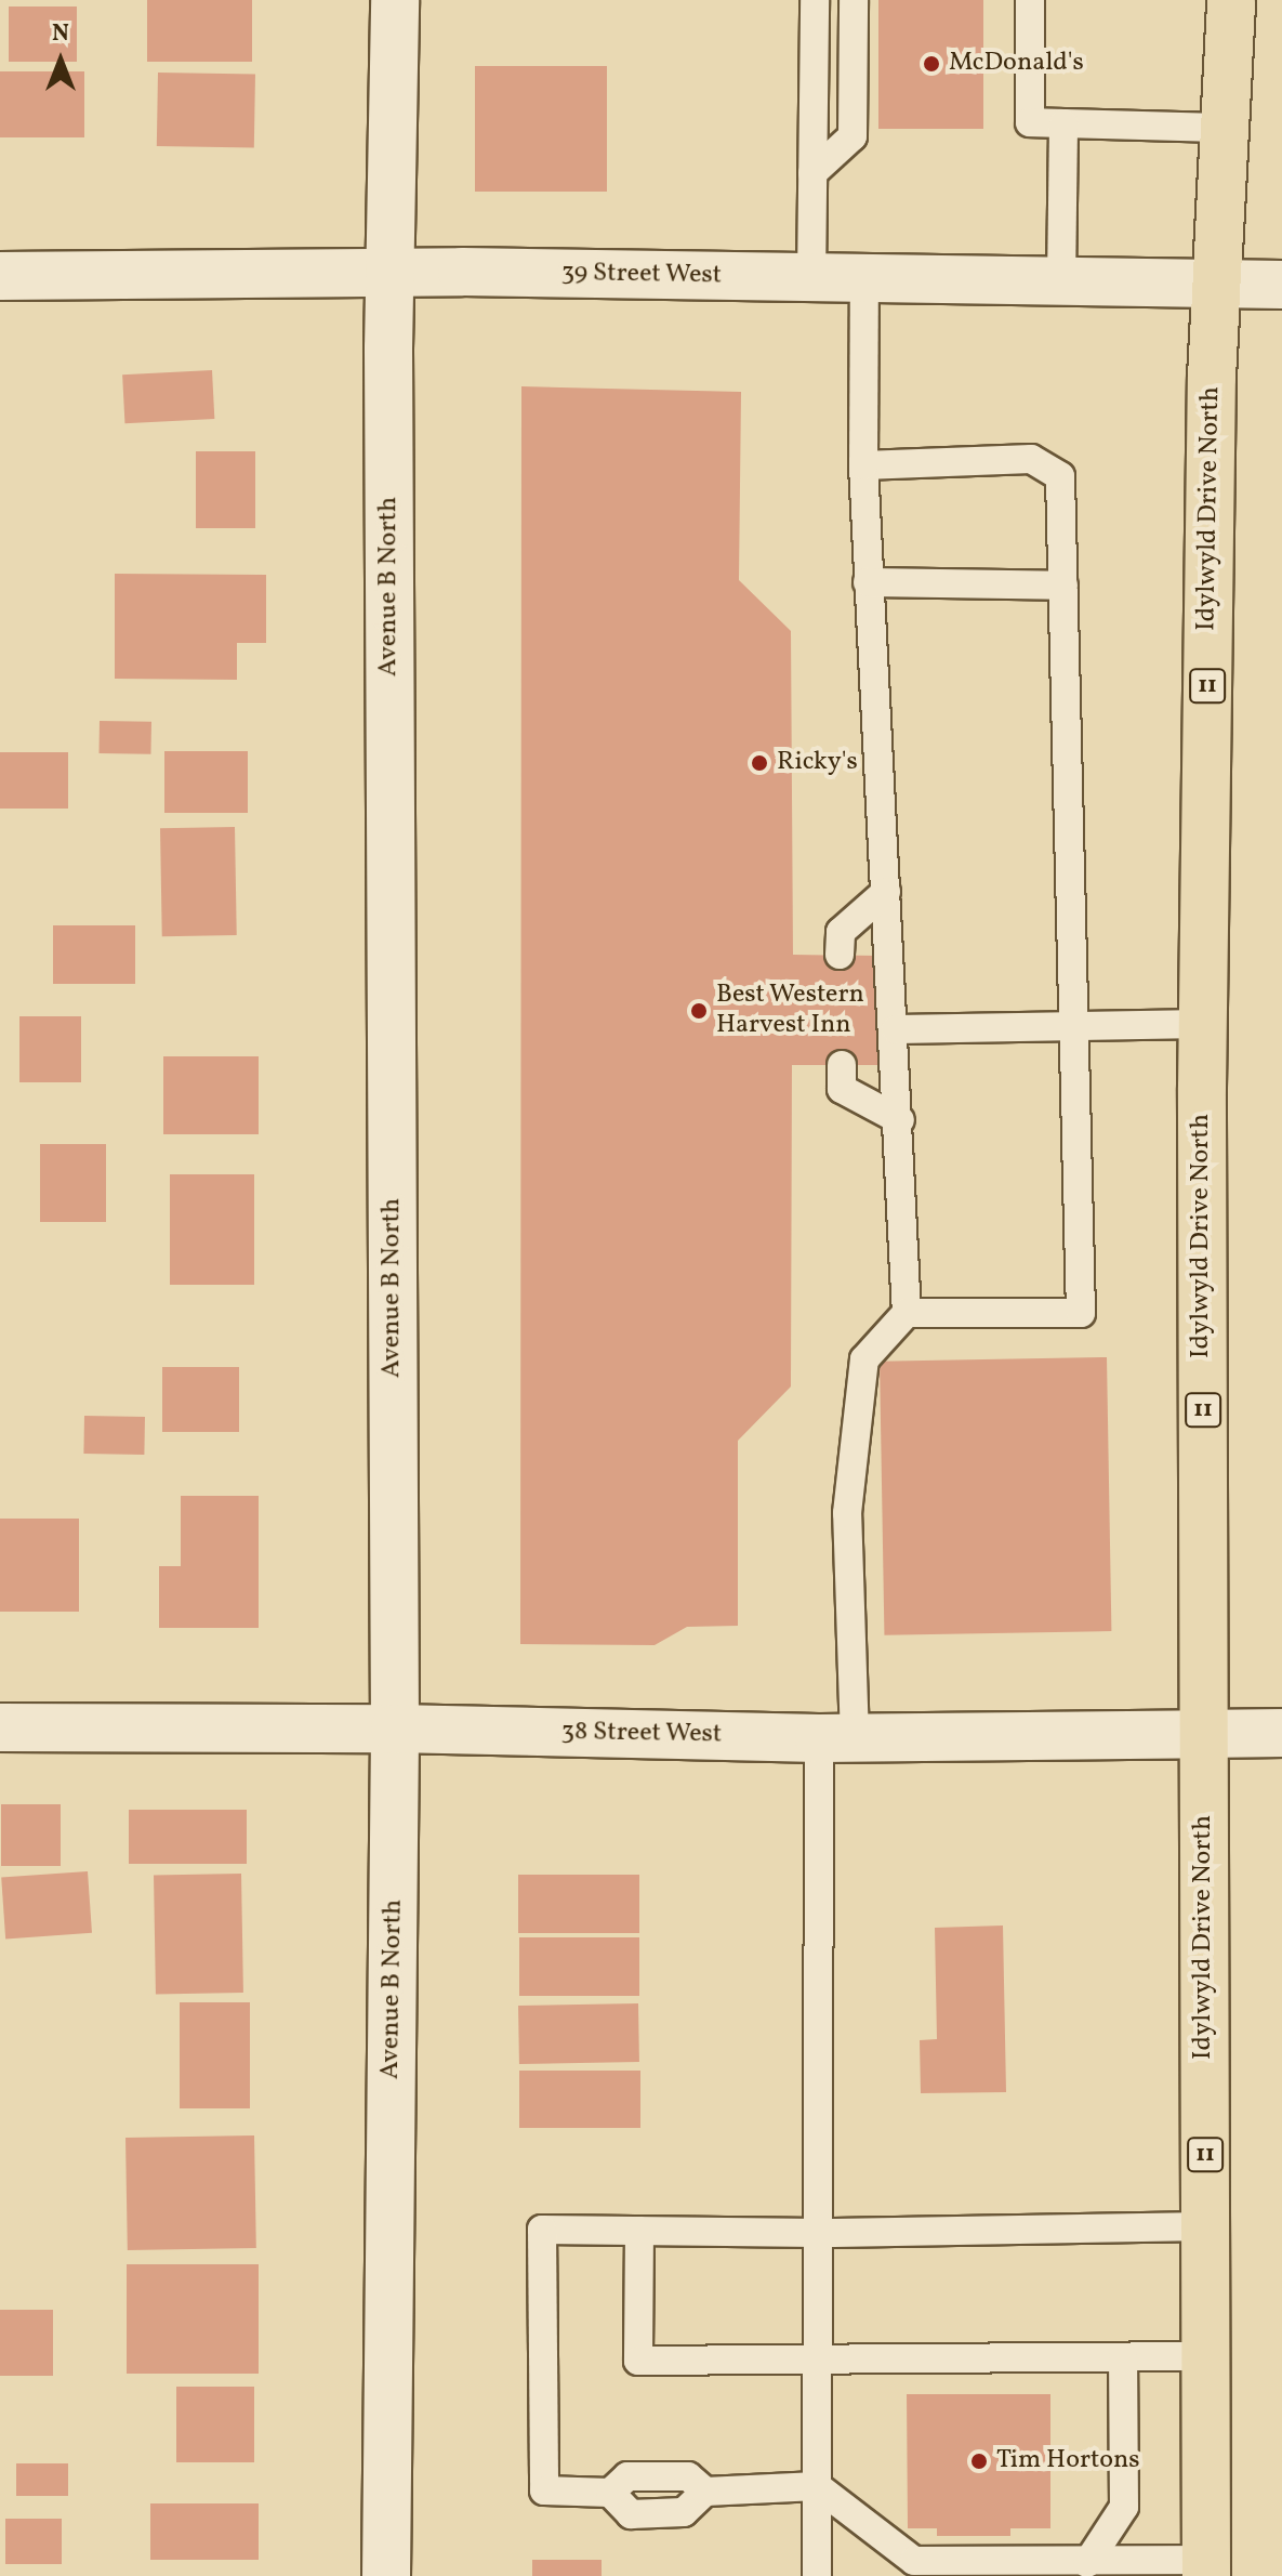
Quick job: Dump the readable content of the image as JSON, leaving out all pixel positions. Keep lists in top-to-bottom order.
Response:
{
  "streets": {
    "main road": ["Idylwyld Drive North", "11"],
    "street": ["39 Street West", "Avenue B North", "38 Street West"]
  },
  "crossings": [
    ["39 Street West", "Idylwyld Drive North"],
    ["39 Street West", "Avenue B North"],
    ["Idylwyld Drive North", "38 Street West"],
    ["Avenue B North", "38 Street West"]
  ],
  "places": [
    "McDonald's",
    "Ricky's",
    "Best Western Harvest Inn",
    "Tim Hortons"
  ],
  "north": "top"
}
